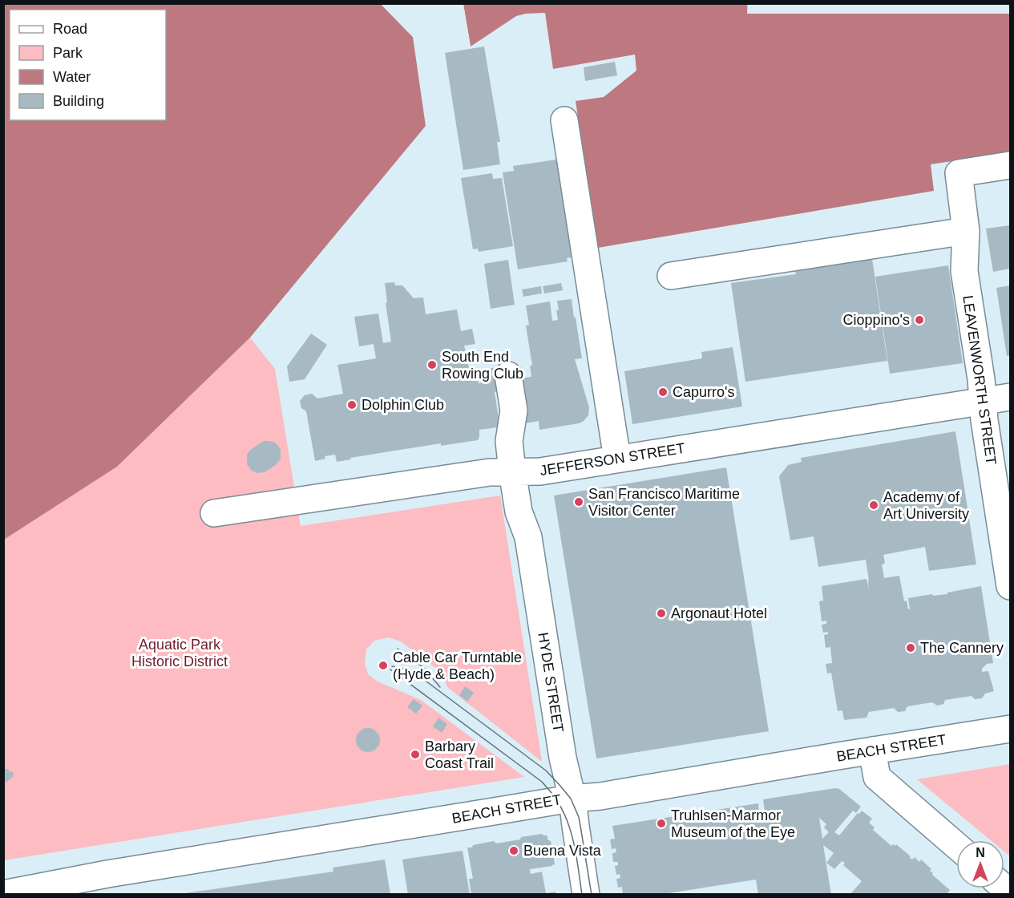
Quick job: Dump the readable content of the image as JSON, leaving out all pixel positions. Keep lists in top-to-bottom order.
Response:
{
  "streets": {
    "street": [
      "LEAVENWORTH STREET",
      "JEFFERSON STREET",
      "HYDE STREET",
      "BEACH STREET"
    ]
  },
  "crossings": [
    ["LEAVENWORTH STREET", "JEFFERSON STREET"],
    ["JEFFERSON STREET", "HYDE STREET"],
    ["HYDE STREET", "BEACH STREET"]
  ],
  "parks": ["Aquatic Park Historic District"],
  "places": [
    "Cioppino's",
    "South End Rowing Club",
    "Capurro's",
    "Dolphin Club",
    "San Francisco Maritime Visitor Center",
    "Academy of Art University",
    "Argonaut Hotel",
    "The Cannery",
    "Cable Car Turntable (Hyde & Beach)",
    "Barbary Coast Trail",
    "Truhlsen-Marmor Museum of the Eye",
    "Buena Vista"
  ],
  "legend": [
    "Road",
    "Park",
    "Water",
    "Building"
  ],
  "north": "top"
}
